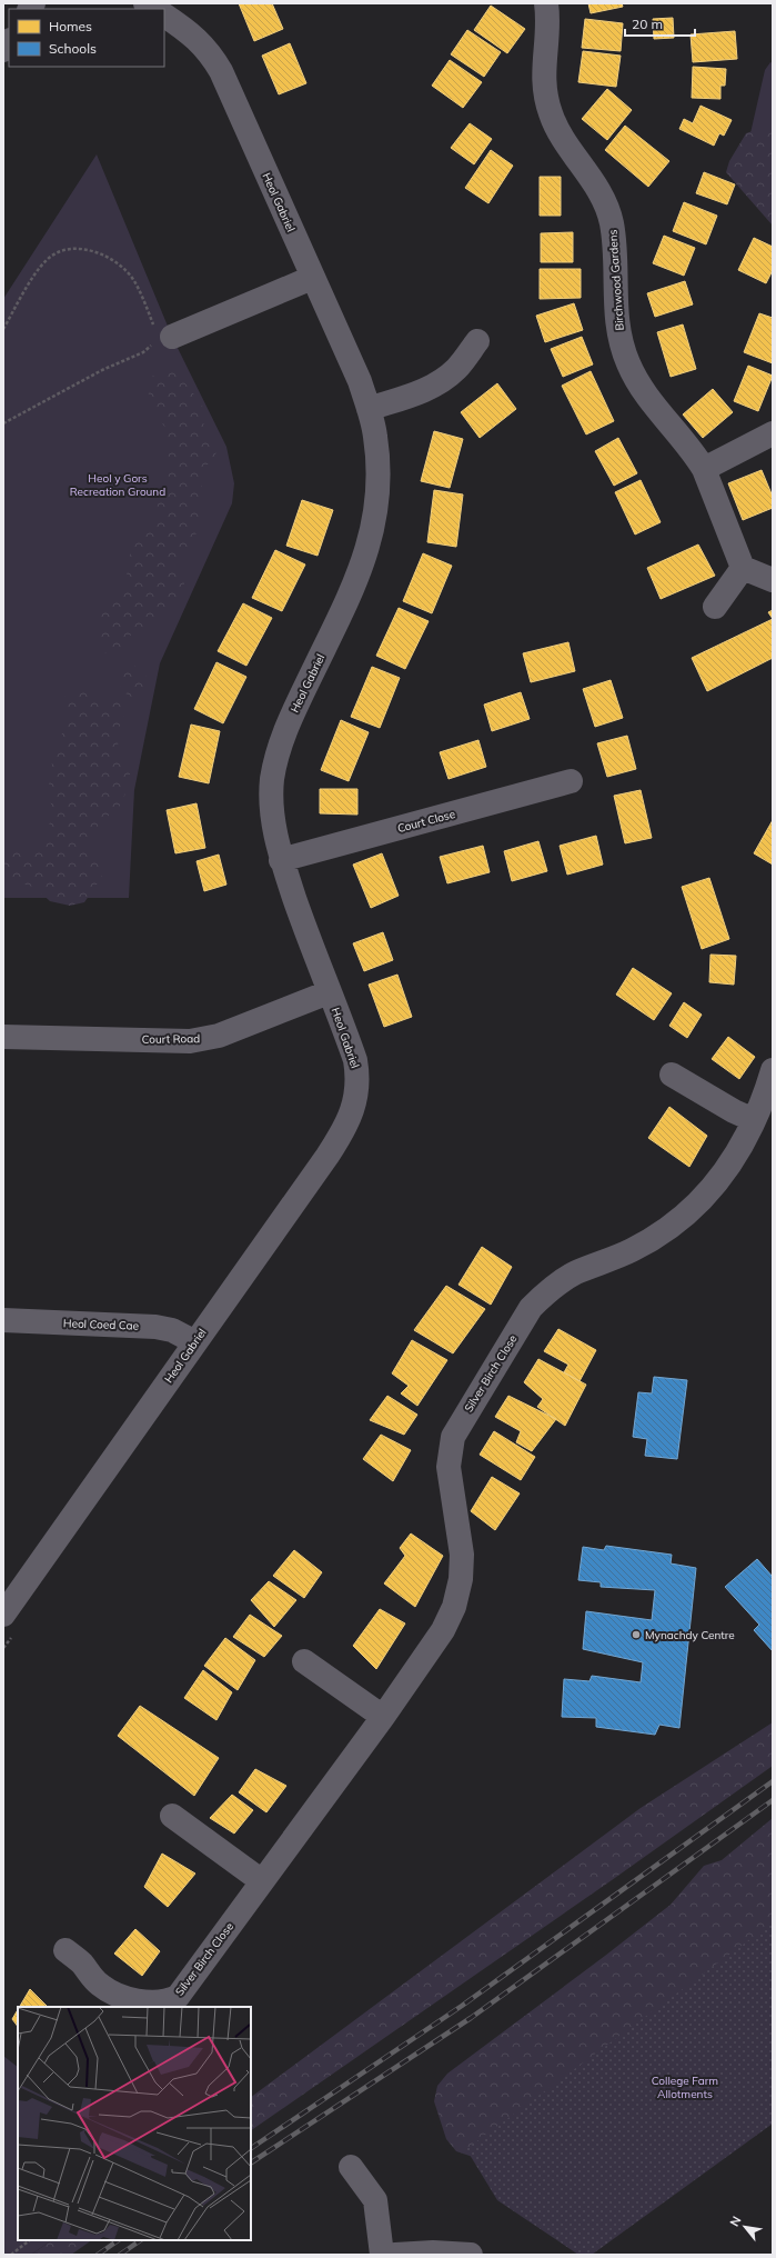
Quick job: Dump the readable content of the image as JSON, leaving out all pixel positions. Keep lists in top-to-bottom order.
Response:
{
  "streets": {
    "street": [
      "Heol Gabriel",
      "Birchwood Gardens",
      "Court Close",
      "Court Road",
      "Heol Coed Cae",
      "Silver Birch Close"
    ]
  },
  "crossings": [
    ["Heol Gabriel", "Court Close"],
    ["Heol Gabriel", "Court Road"],
    ["Heol Gabriel", "Heol Coed Cae"]
  ],
  "parks": ["Heol y Gors Recreation Ground", "College Farm Allotments"],
  "places": ["Mynachdy Centre"],
  "legend": ["Homes", "Schools"],
  "scale_bar": "20 m",
  "north": "top left"
}
